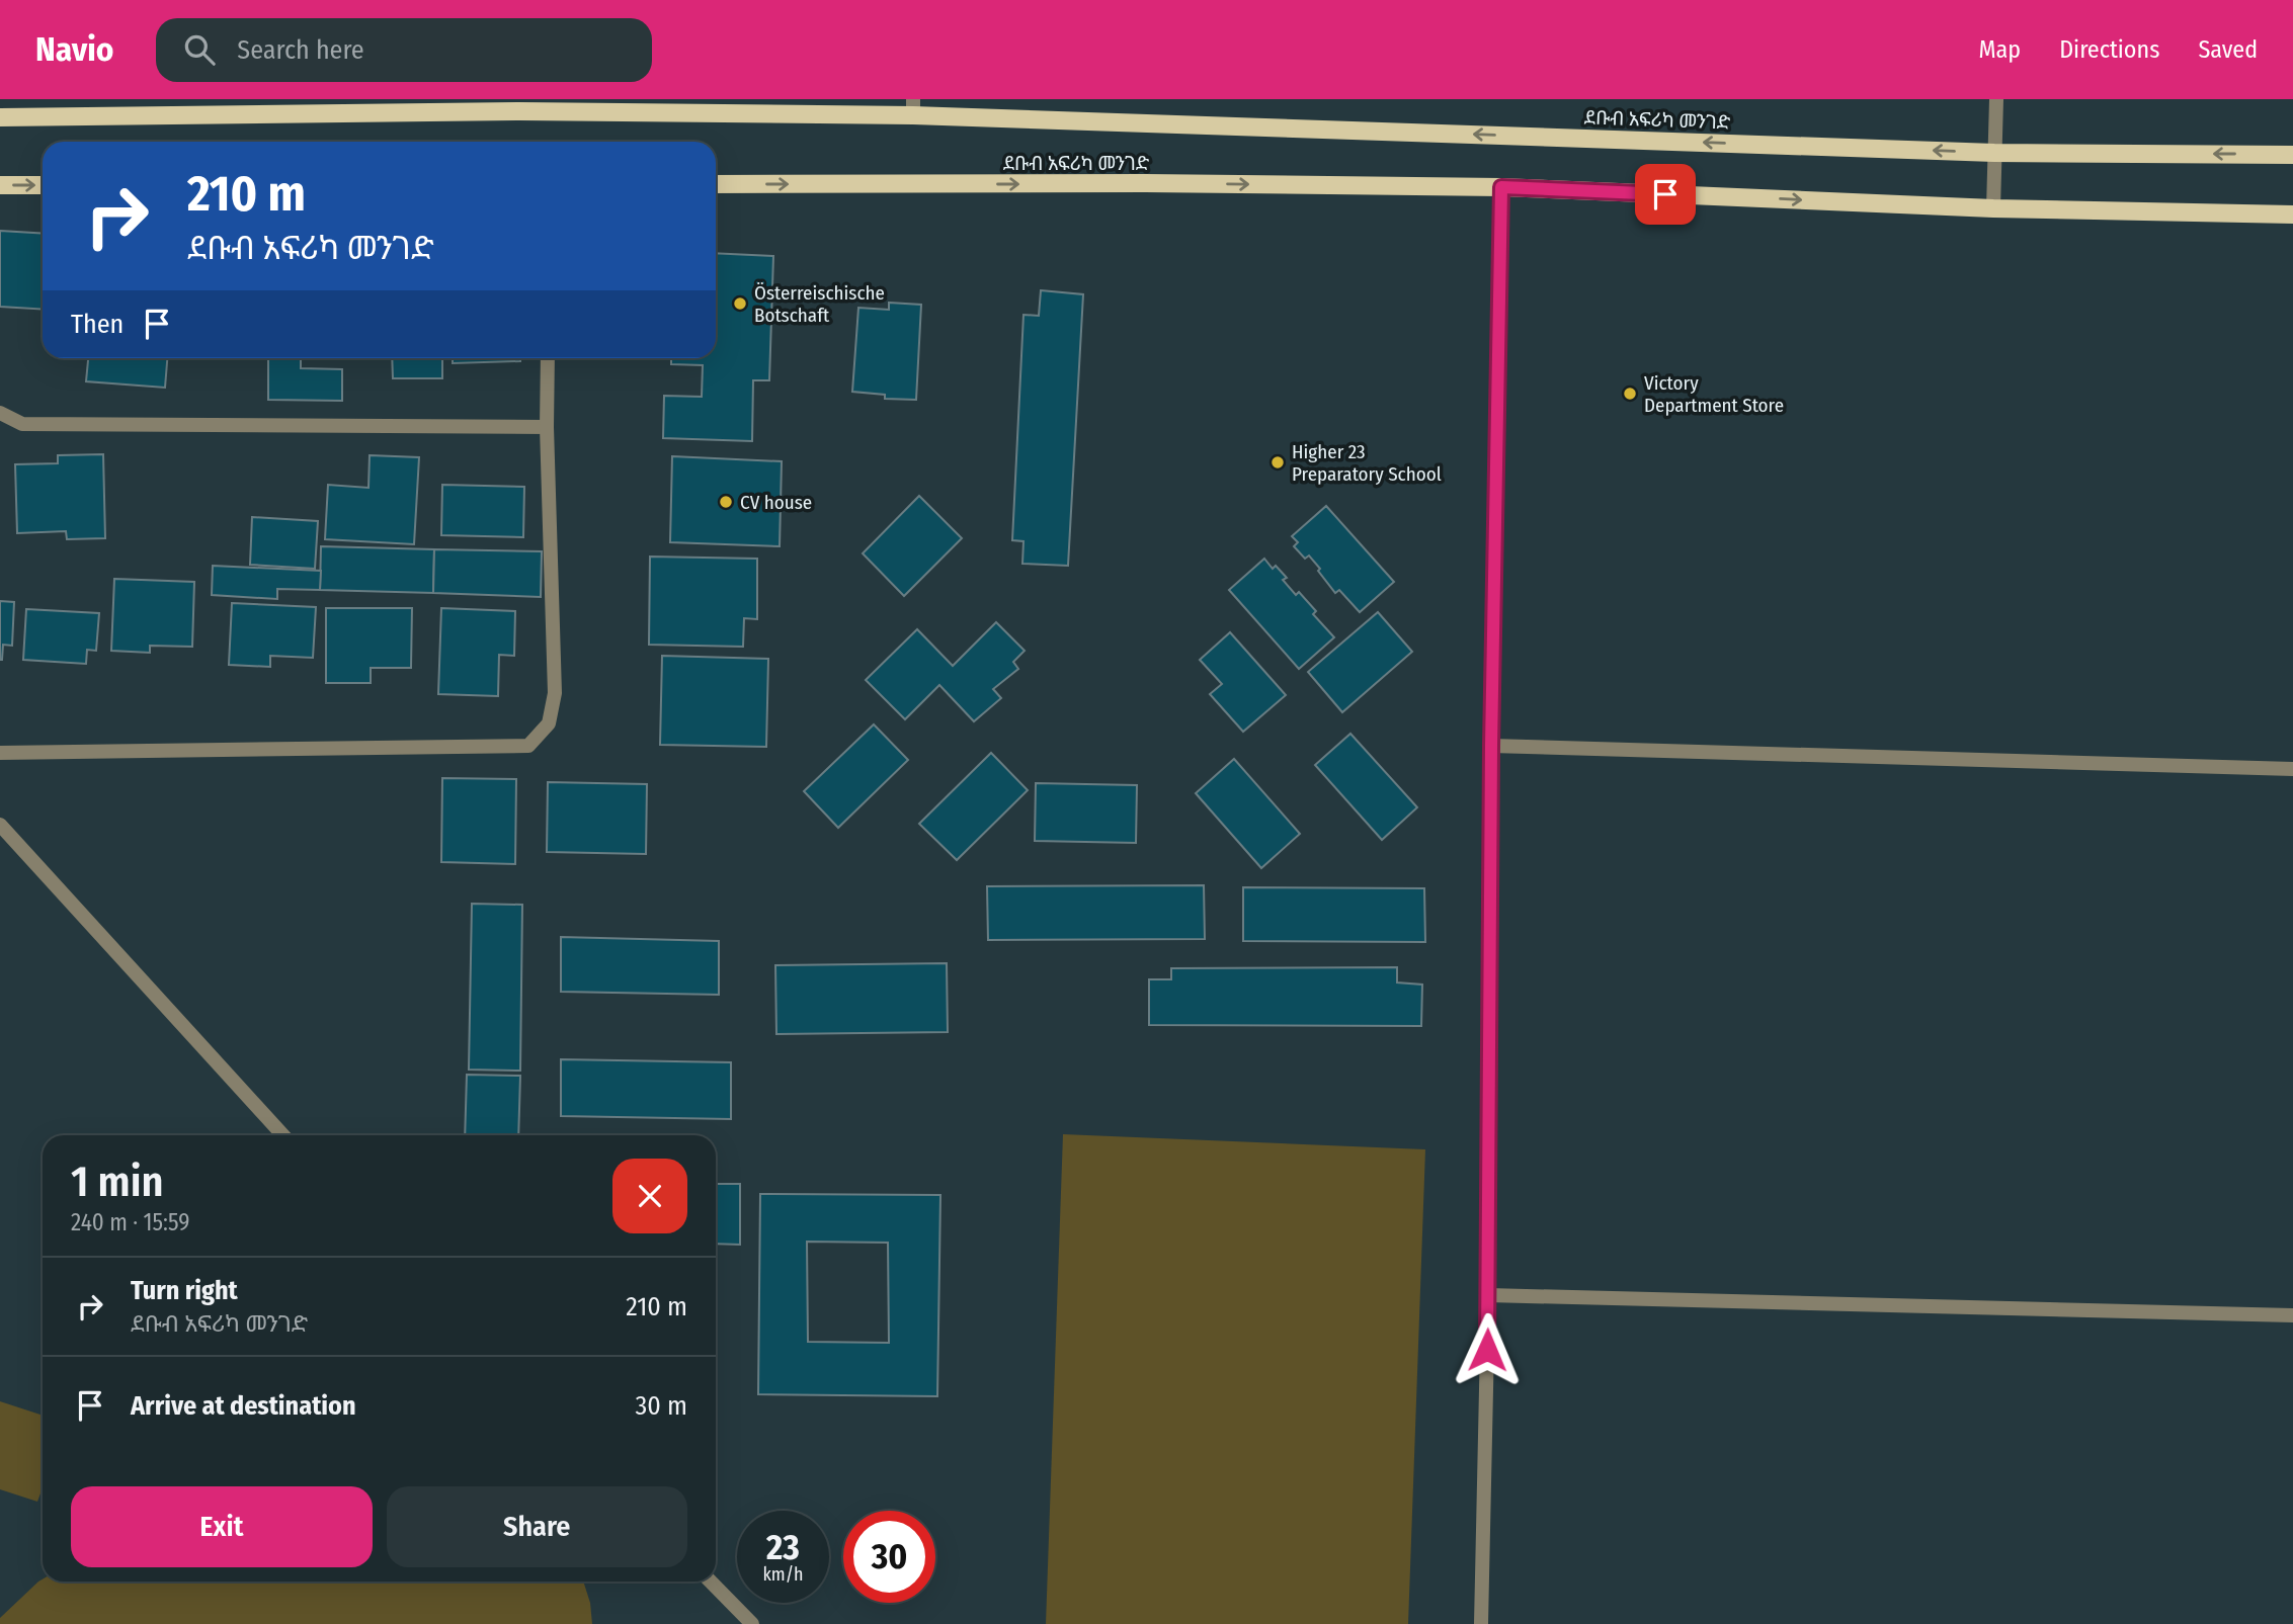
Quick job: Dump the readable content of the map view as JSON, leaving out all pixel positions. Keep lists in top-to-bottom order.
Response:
{
  "streets": {
    "main road": ["ደቡብ አፍሪካ መንገድ"]
  },
  "places": [
    "Österreischische Botschaft",
    "Victory Department Store",
    "Higher 23 Preparatory School",
    "CV house"
  ],
  "page": {
    "header": "Navio",
    "search": "Search here",
    "nav": ["Map", "Directions", "Saved"],
    "turn": ["210 m", "ደቡብ አፍሪካ መንገድ"],
    "then": "Then",
    "heading": ["1 min", "240 m · 15:59"],
    "list": [
      {
        "name": "Turn right",
        "note": "ደቡብ አፍሪካ መንገድ",
        "value": "210 m"
      },
      {
        "name": "Arrive at destination",
        "value": "30 m"
      }
    ],
    "buttons": ["Exit", "Share"],
    "speed": "23 km/h",
    "limit": "30"
  }
}
